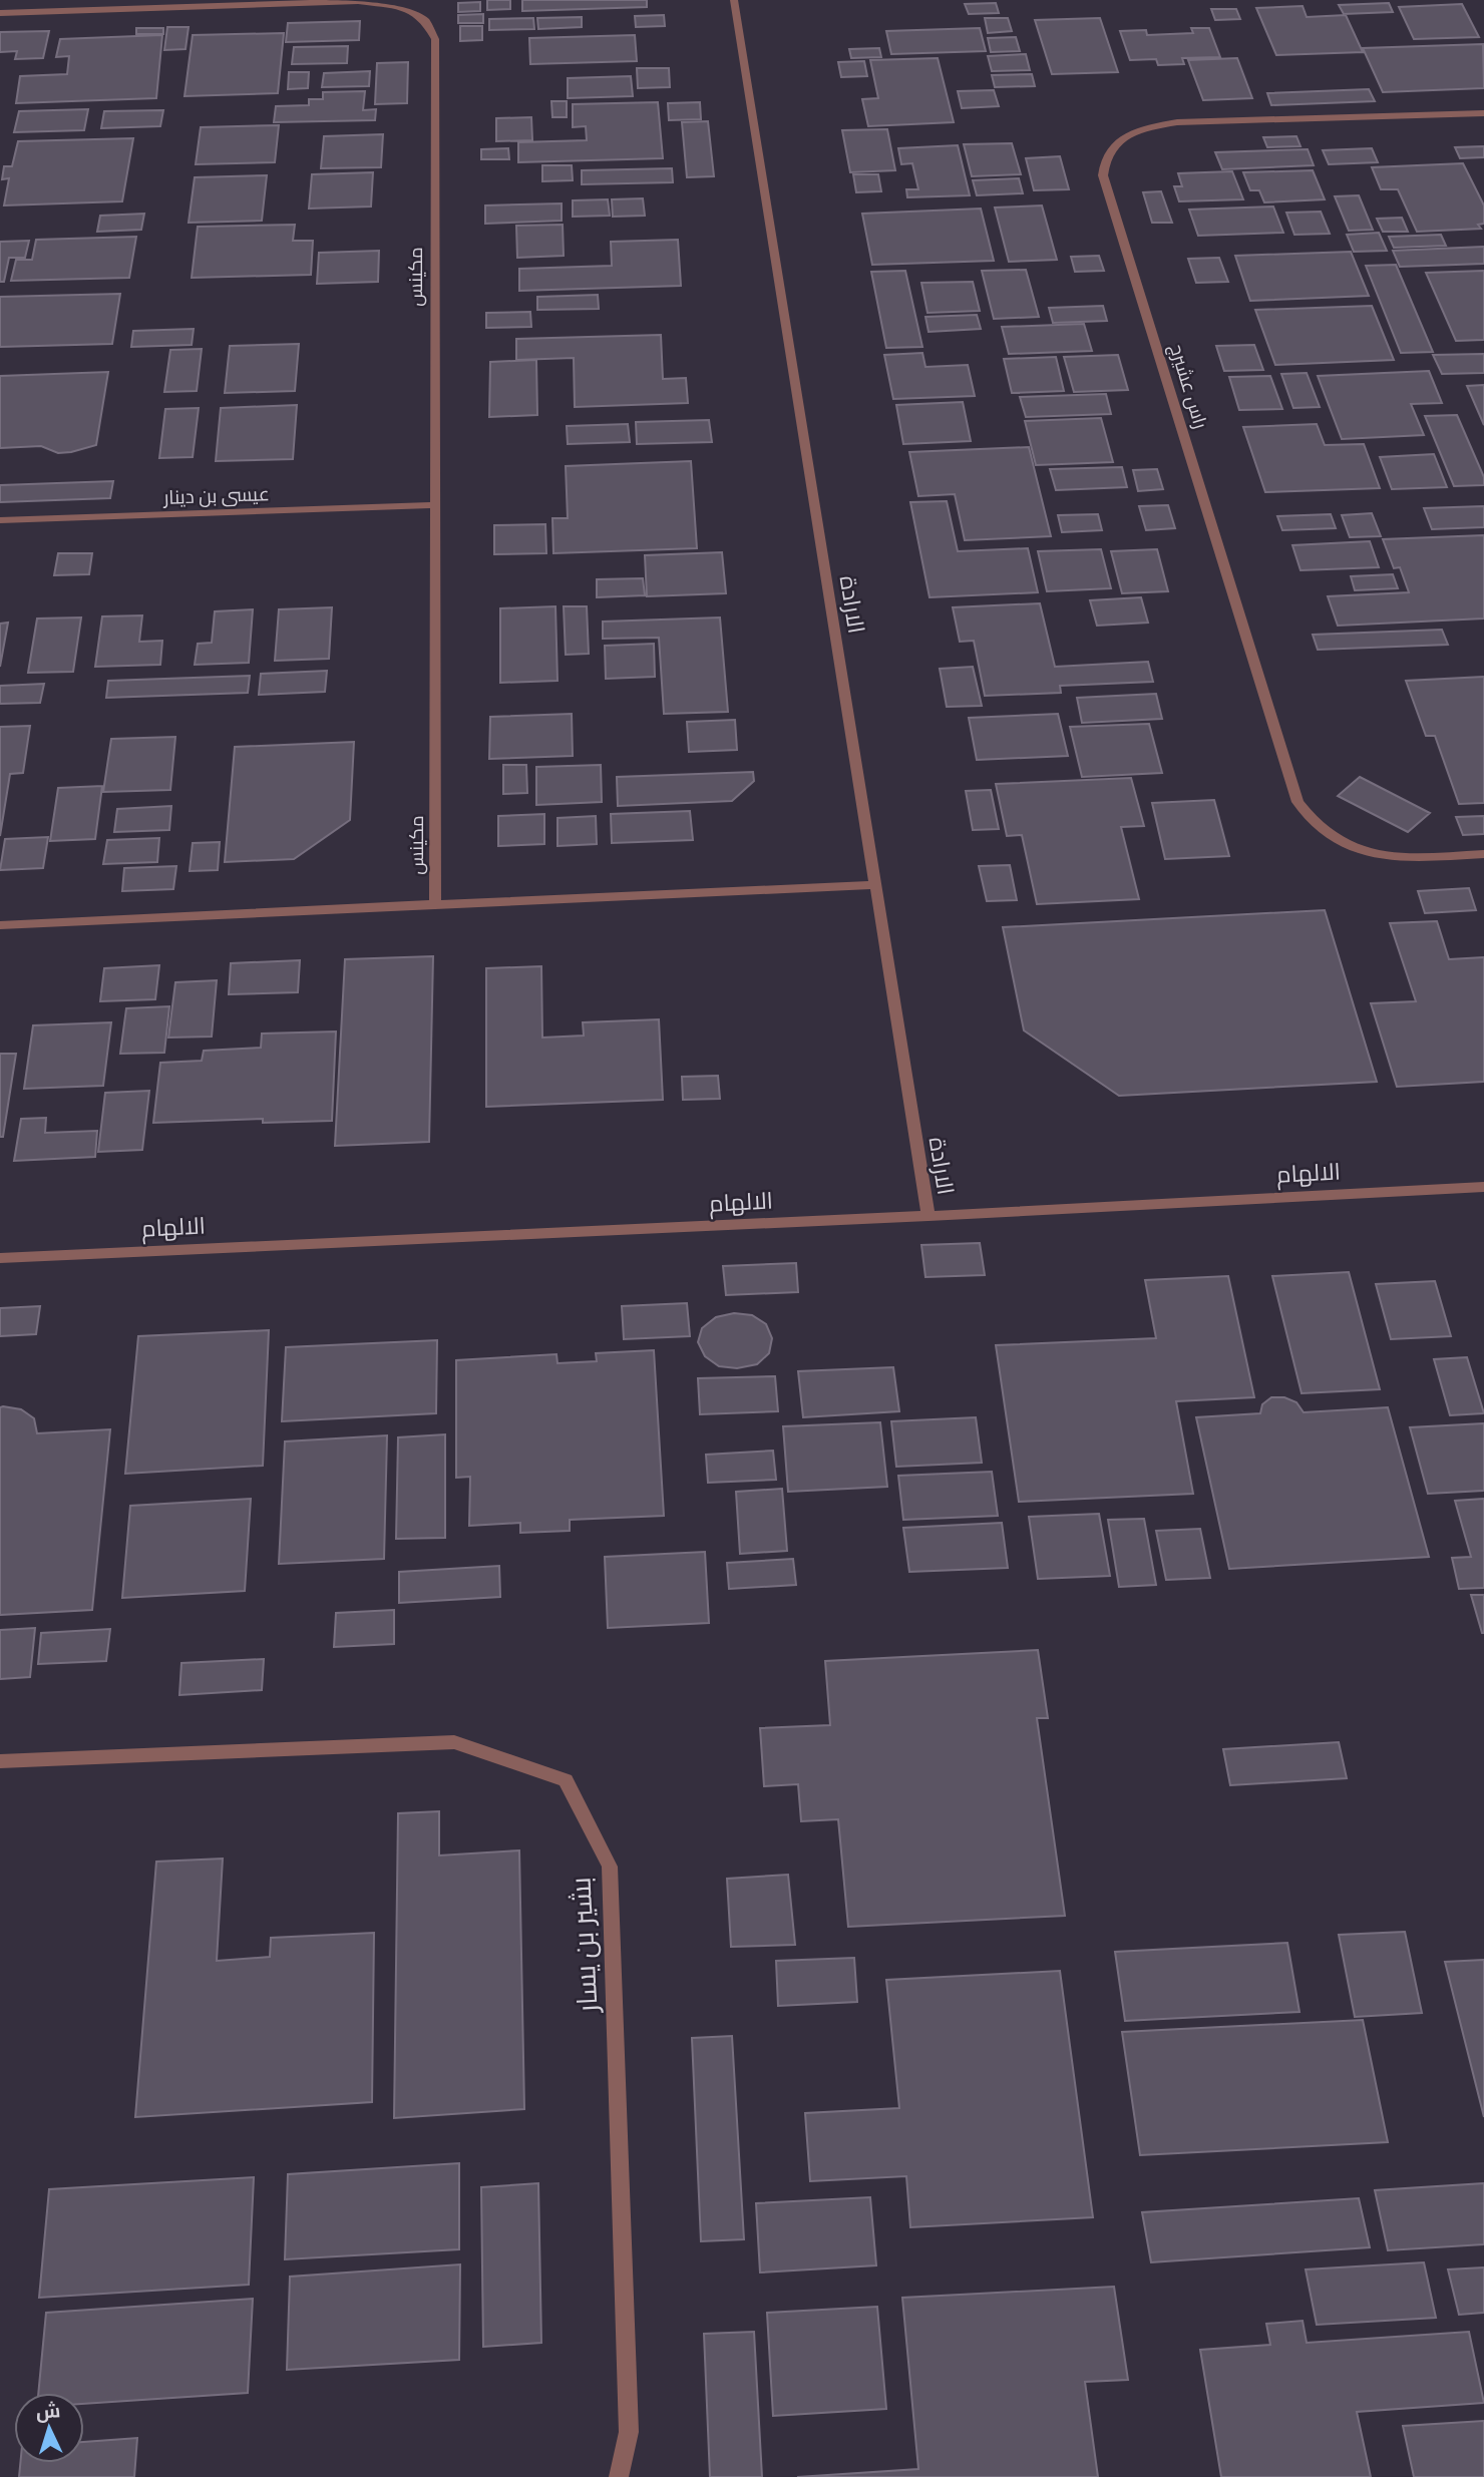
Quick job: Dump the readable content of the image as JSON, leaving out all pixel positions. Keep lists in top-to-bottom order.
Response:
{
  "streets": {
    "street": [
      "مكينس",
      "راس عشيرج",
      "عيسى بن دينار",
      "الارادة",
      "الالهام",
      "بشير بن يسار"
    ]
  },
  "crossings": [
    ["مكينس", "عيسى بن دينار"],
    ["مكينس", "الارادة"],
    ["الارادة", "الالهام"]
  ],
  "north": "top"
}
